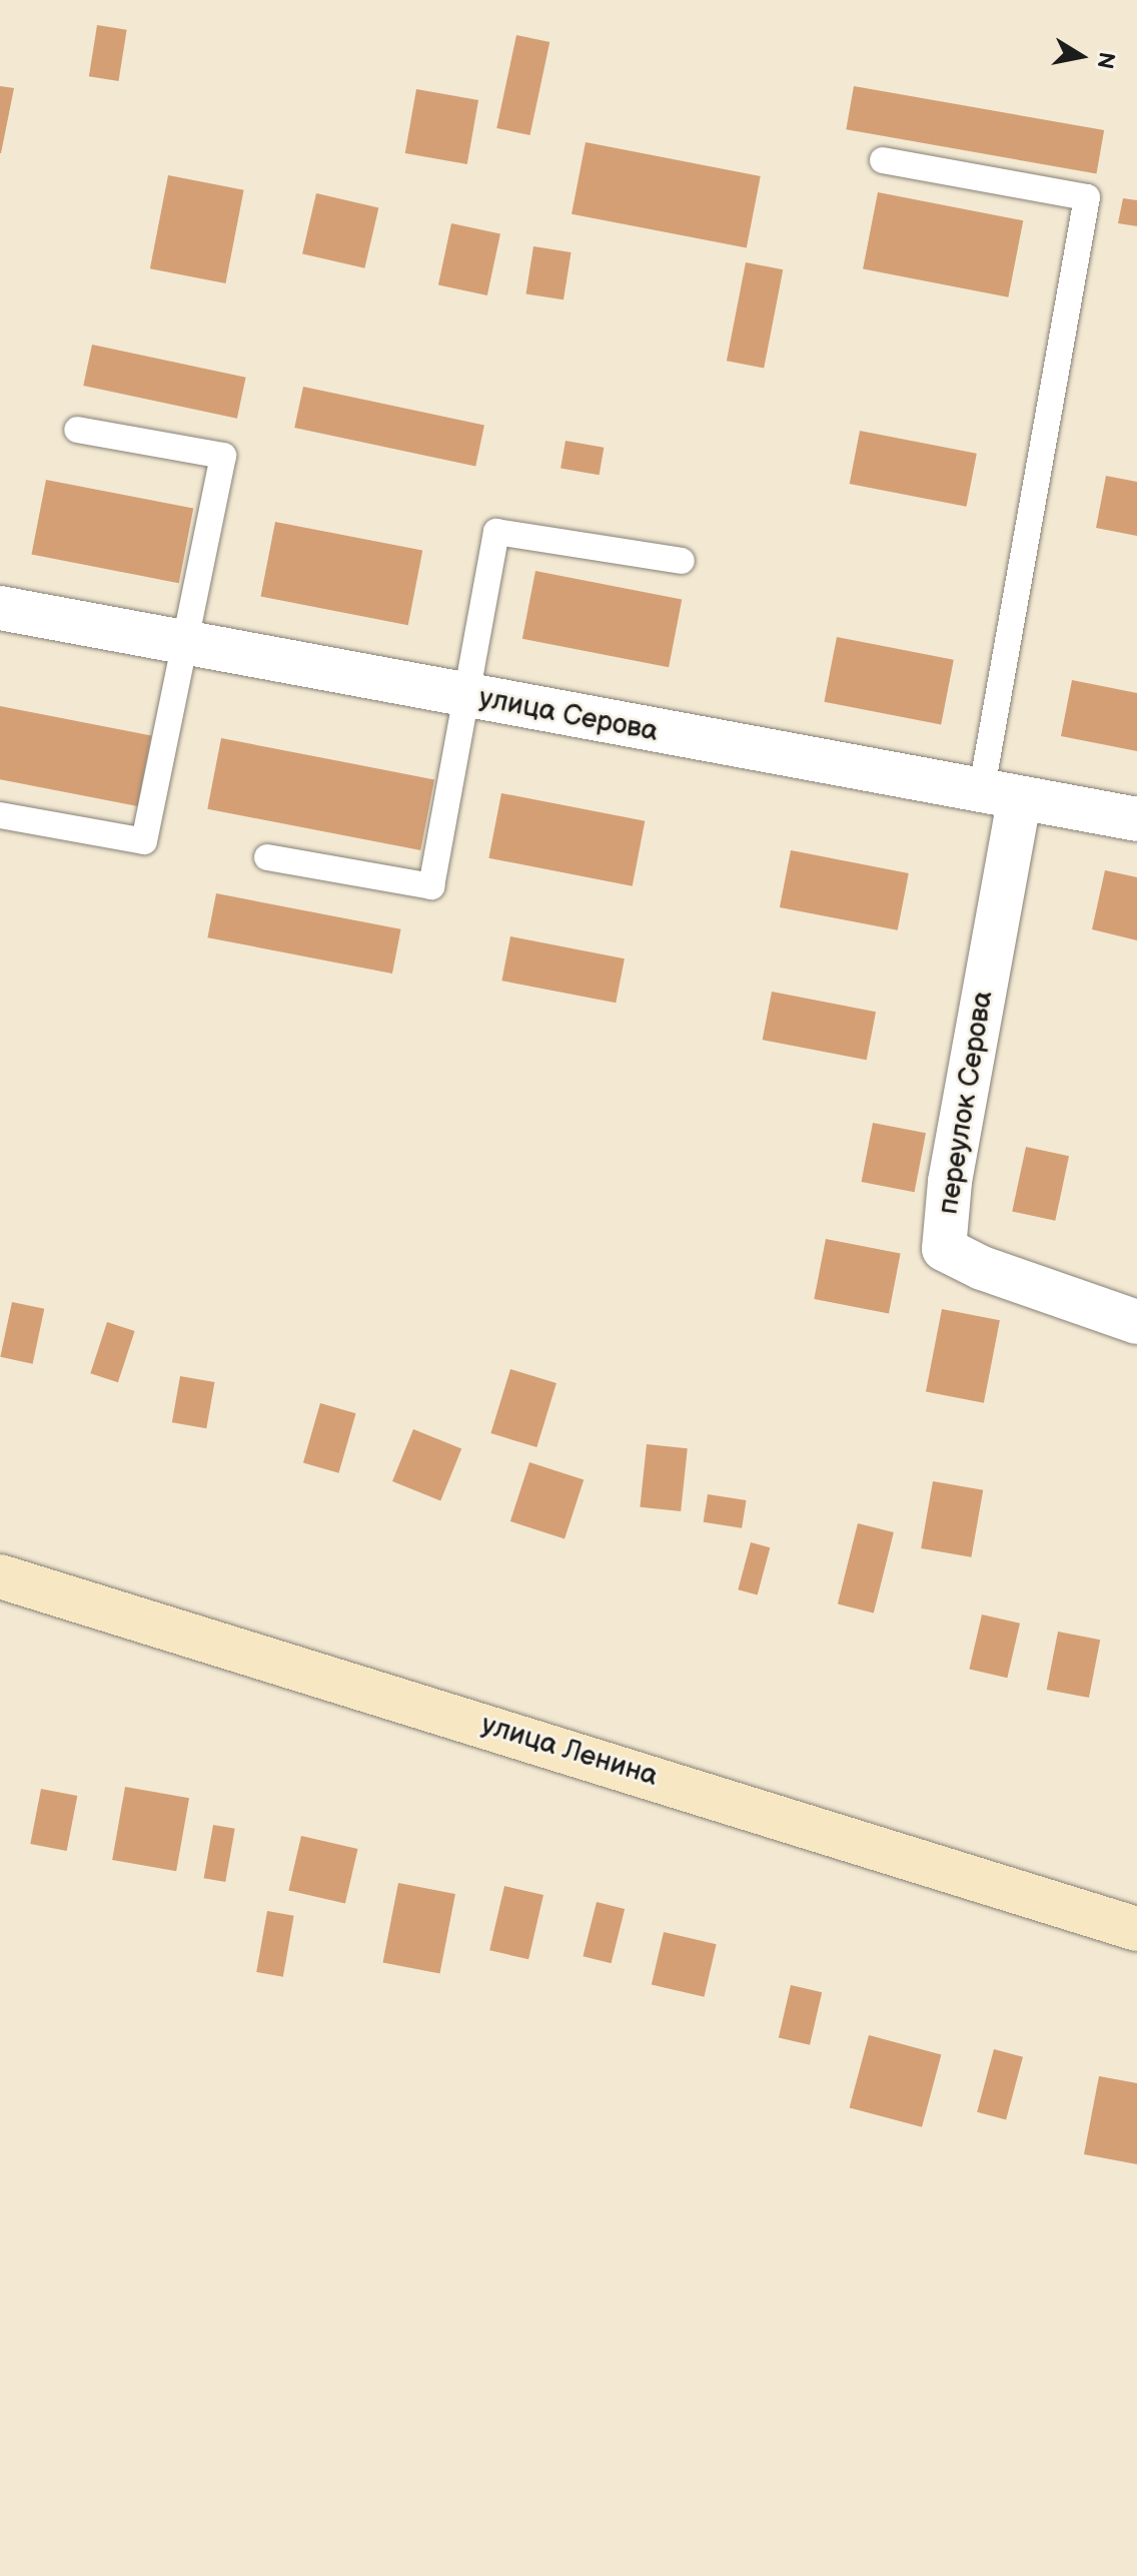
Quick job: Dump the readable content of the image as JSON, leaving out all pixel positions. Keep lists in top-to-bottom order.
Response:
{
  "streets": {
    "main road": ["улица Ленина"],
    "street": ["улица Серова", "переулок Серова"]
  },
  "crossings": [
    ["улица Серова", "переулок Серова"]
  ],
  "north": "right"
}
